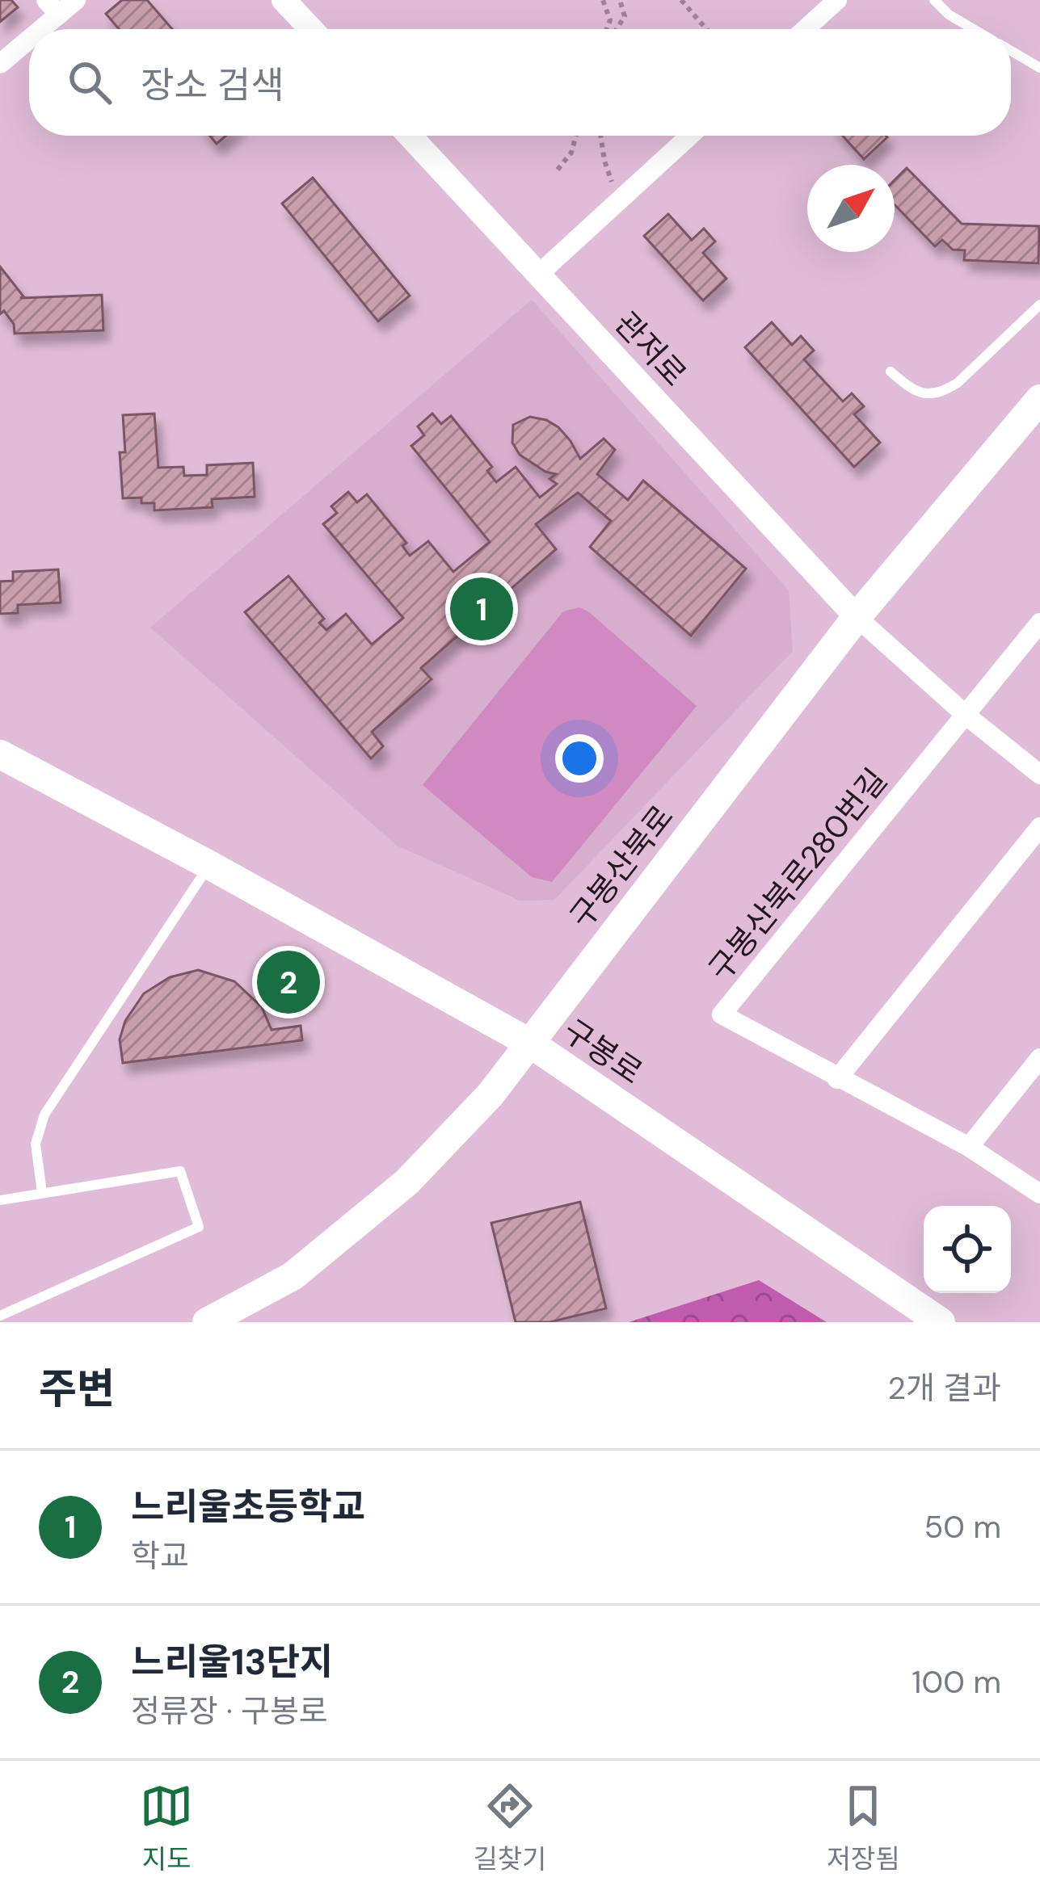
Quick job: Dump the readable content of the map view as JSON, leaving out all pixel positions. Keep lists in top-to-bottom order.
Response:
{
  "streets": {
    "main road": ["구봉산북로", "구봉로"],
    "street": ["관저로", "구봉산북로280번길"]
  },
  "crossings": [
    ["관저로", "구봉산북로"],
    ["구봉산북로", "구봉로"]
  ],
  "north": "top right",
  "page": {
    "search": "장소 검색",
    "pins": ["1", "2"],
    "heading": ["주변", "2개 결과"],
    "list": [
      {
        "mark": "1",
        "name": "느리울초등학교",
        "note": "학교",
        "value": "50 m"
      },
      {
        "mark": "2",
        "name": "느리울13단지",
        "note": "정류장 · 구봉로",
        "value": "100 m"
      }
    ],
    "nav": ["지도", "길찾기", "저장됨"]
  }
}
